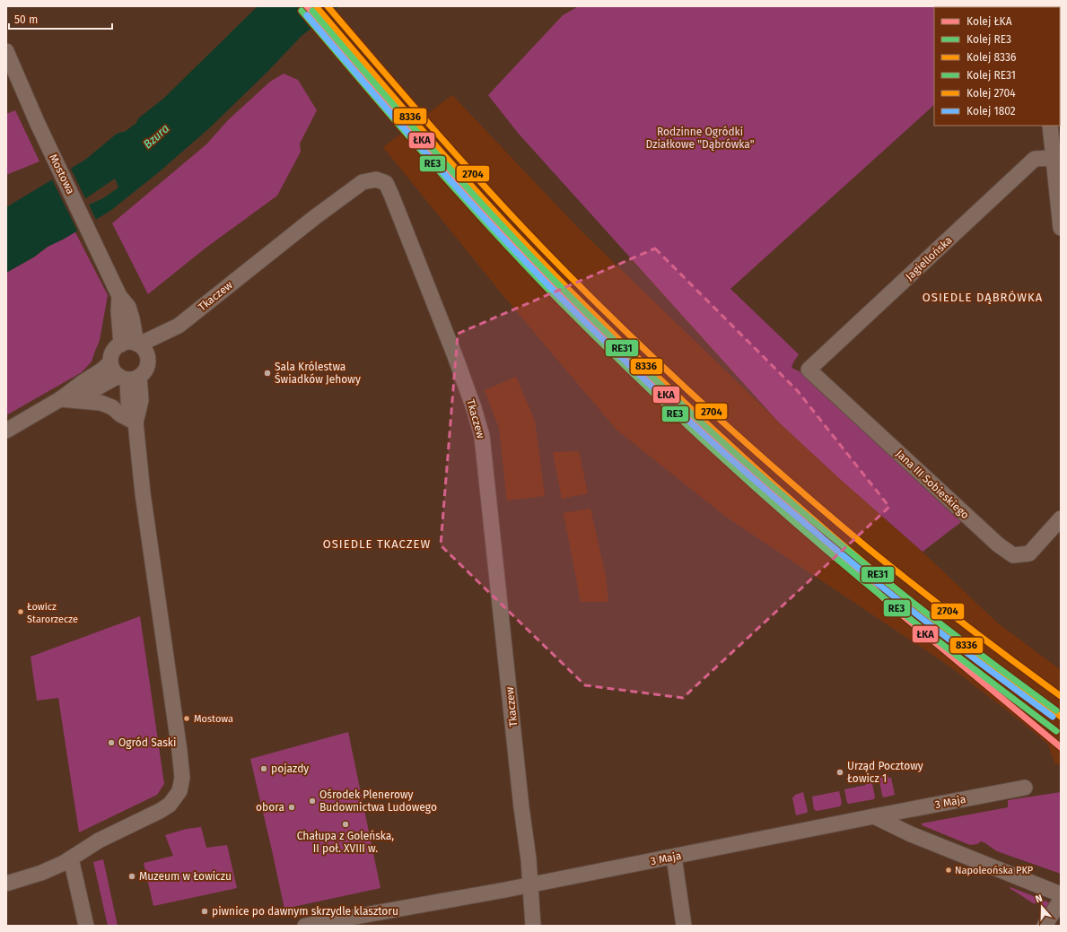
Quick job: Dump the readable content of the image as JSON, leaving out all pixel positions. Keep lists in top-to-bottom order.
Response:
{
  "streets": {
    "street": [
      "Mostowa",
      "Jagiellońska",
      "Tkaczew",
      "Jana III Sobieskiego",
      "3 Maja"
    ]
  },
  "crossings": [
    ["Mostowa", "Tkaczew"],
    ["Jagiellońska", "Jana III Sobieskiego"],
    ["Tkaczew", "3 Maja"]
  ],
  "districts": ["OSIEDLE DĄBRÓWKA", "OSIEDLE TKACZEW"],
  "water": ["Bzura"],
  "parks": ["Rodzinne Ogródki Działkowe \"Dąbrówka\""],
  "places": [
    "Sala Królestwa Świadków Jehowy",
    "Łowicz Starorzecze",
    "Mostowa",
    "Ogród Saski",
    "pojazdy",
    "Urząd Pocztowy Łowicz 1",
    "Ośrodek Plenerowy Budownictwa Ludowego",
    "obora",
    "Chałupa z Goleńska, II poł. XVIII w.",
    "Napoleońska PKP",
    "Muzeum w Łowiczu",
    "piwnice po dawnym skrzydle klasztoru"
  ],
  "lines": [
    "rail line ŁKA",
    "rail line 8336",
    "rail line 2704",
    "rail line RE3",
    "rail line RE31",
    "rail line 1802"
  ],
  "legend": [
    "Kolej ŁKA",
    "Kolej RE3",
    "Kolej 8336",
    "Kolej RE31",
    "Kolej 2704",
    "Kolej 1802"
  ],
  "scale_bar": "50 m",
  "north": "top"
}
